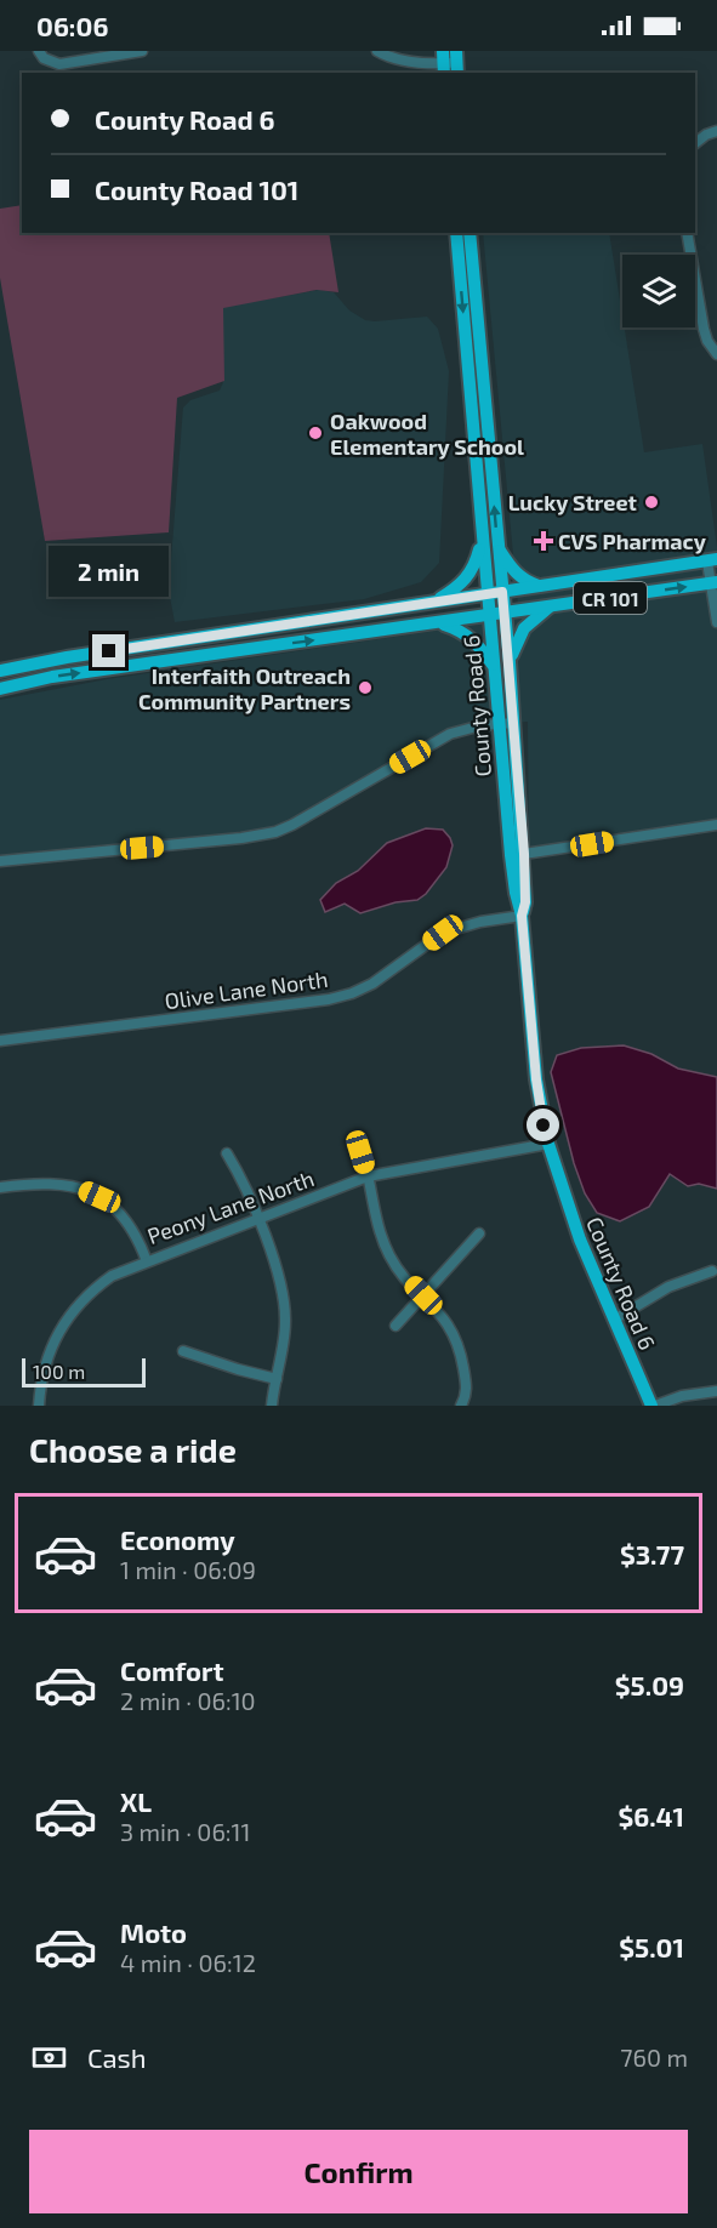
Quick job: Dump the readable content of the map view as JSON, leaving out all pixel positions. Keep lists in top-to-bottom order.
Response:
{
  "streets": {
    "main road": ["CR 101", "County Road 6"],
    "street": ["Olive Lane North", "Peony Lane North"]
  },
  "crossings": [
    ["CR 101", "County Road 6"],
    ["County Road 6", "Olive Lane North"],
    ["County Road 6", "Peony Lane North"]
  ],
  "places": {
    "other": ["Oakwood Elementary School", "Lucky Street", "Interfaith Outreach Community Partners"],
    "health": ["CVS Pharmacy"]
  },
  "scale_bar": "100 m",
  "page": {
    "status": "06:06",
    "banner": ["County Road 6", "County Road 101"],
    "bubble": "2 min",
    "scale": "100 m",
    "heading": "Choose a ride",
    "list": [
      {
        "name": "Economy",
        "note": "1 min · 06:09",
        "value": "$3.77"
      },
      {
        "name": "Comfort",
        "note": "2 min · 06:10",
        "value": "$5.09"
      },
      {
        "name": "XL",
        "note": "3 min · 06:11",
        "value": "$6.41"
      },
      {
        "name": "Moto",
        "note": "4 min · 06:12",
        "value": "$5.01"
      }
    ],
    "pay": ["Cash", "760 m"],
    "buttons": "Confirm"
  }
}
